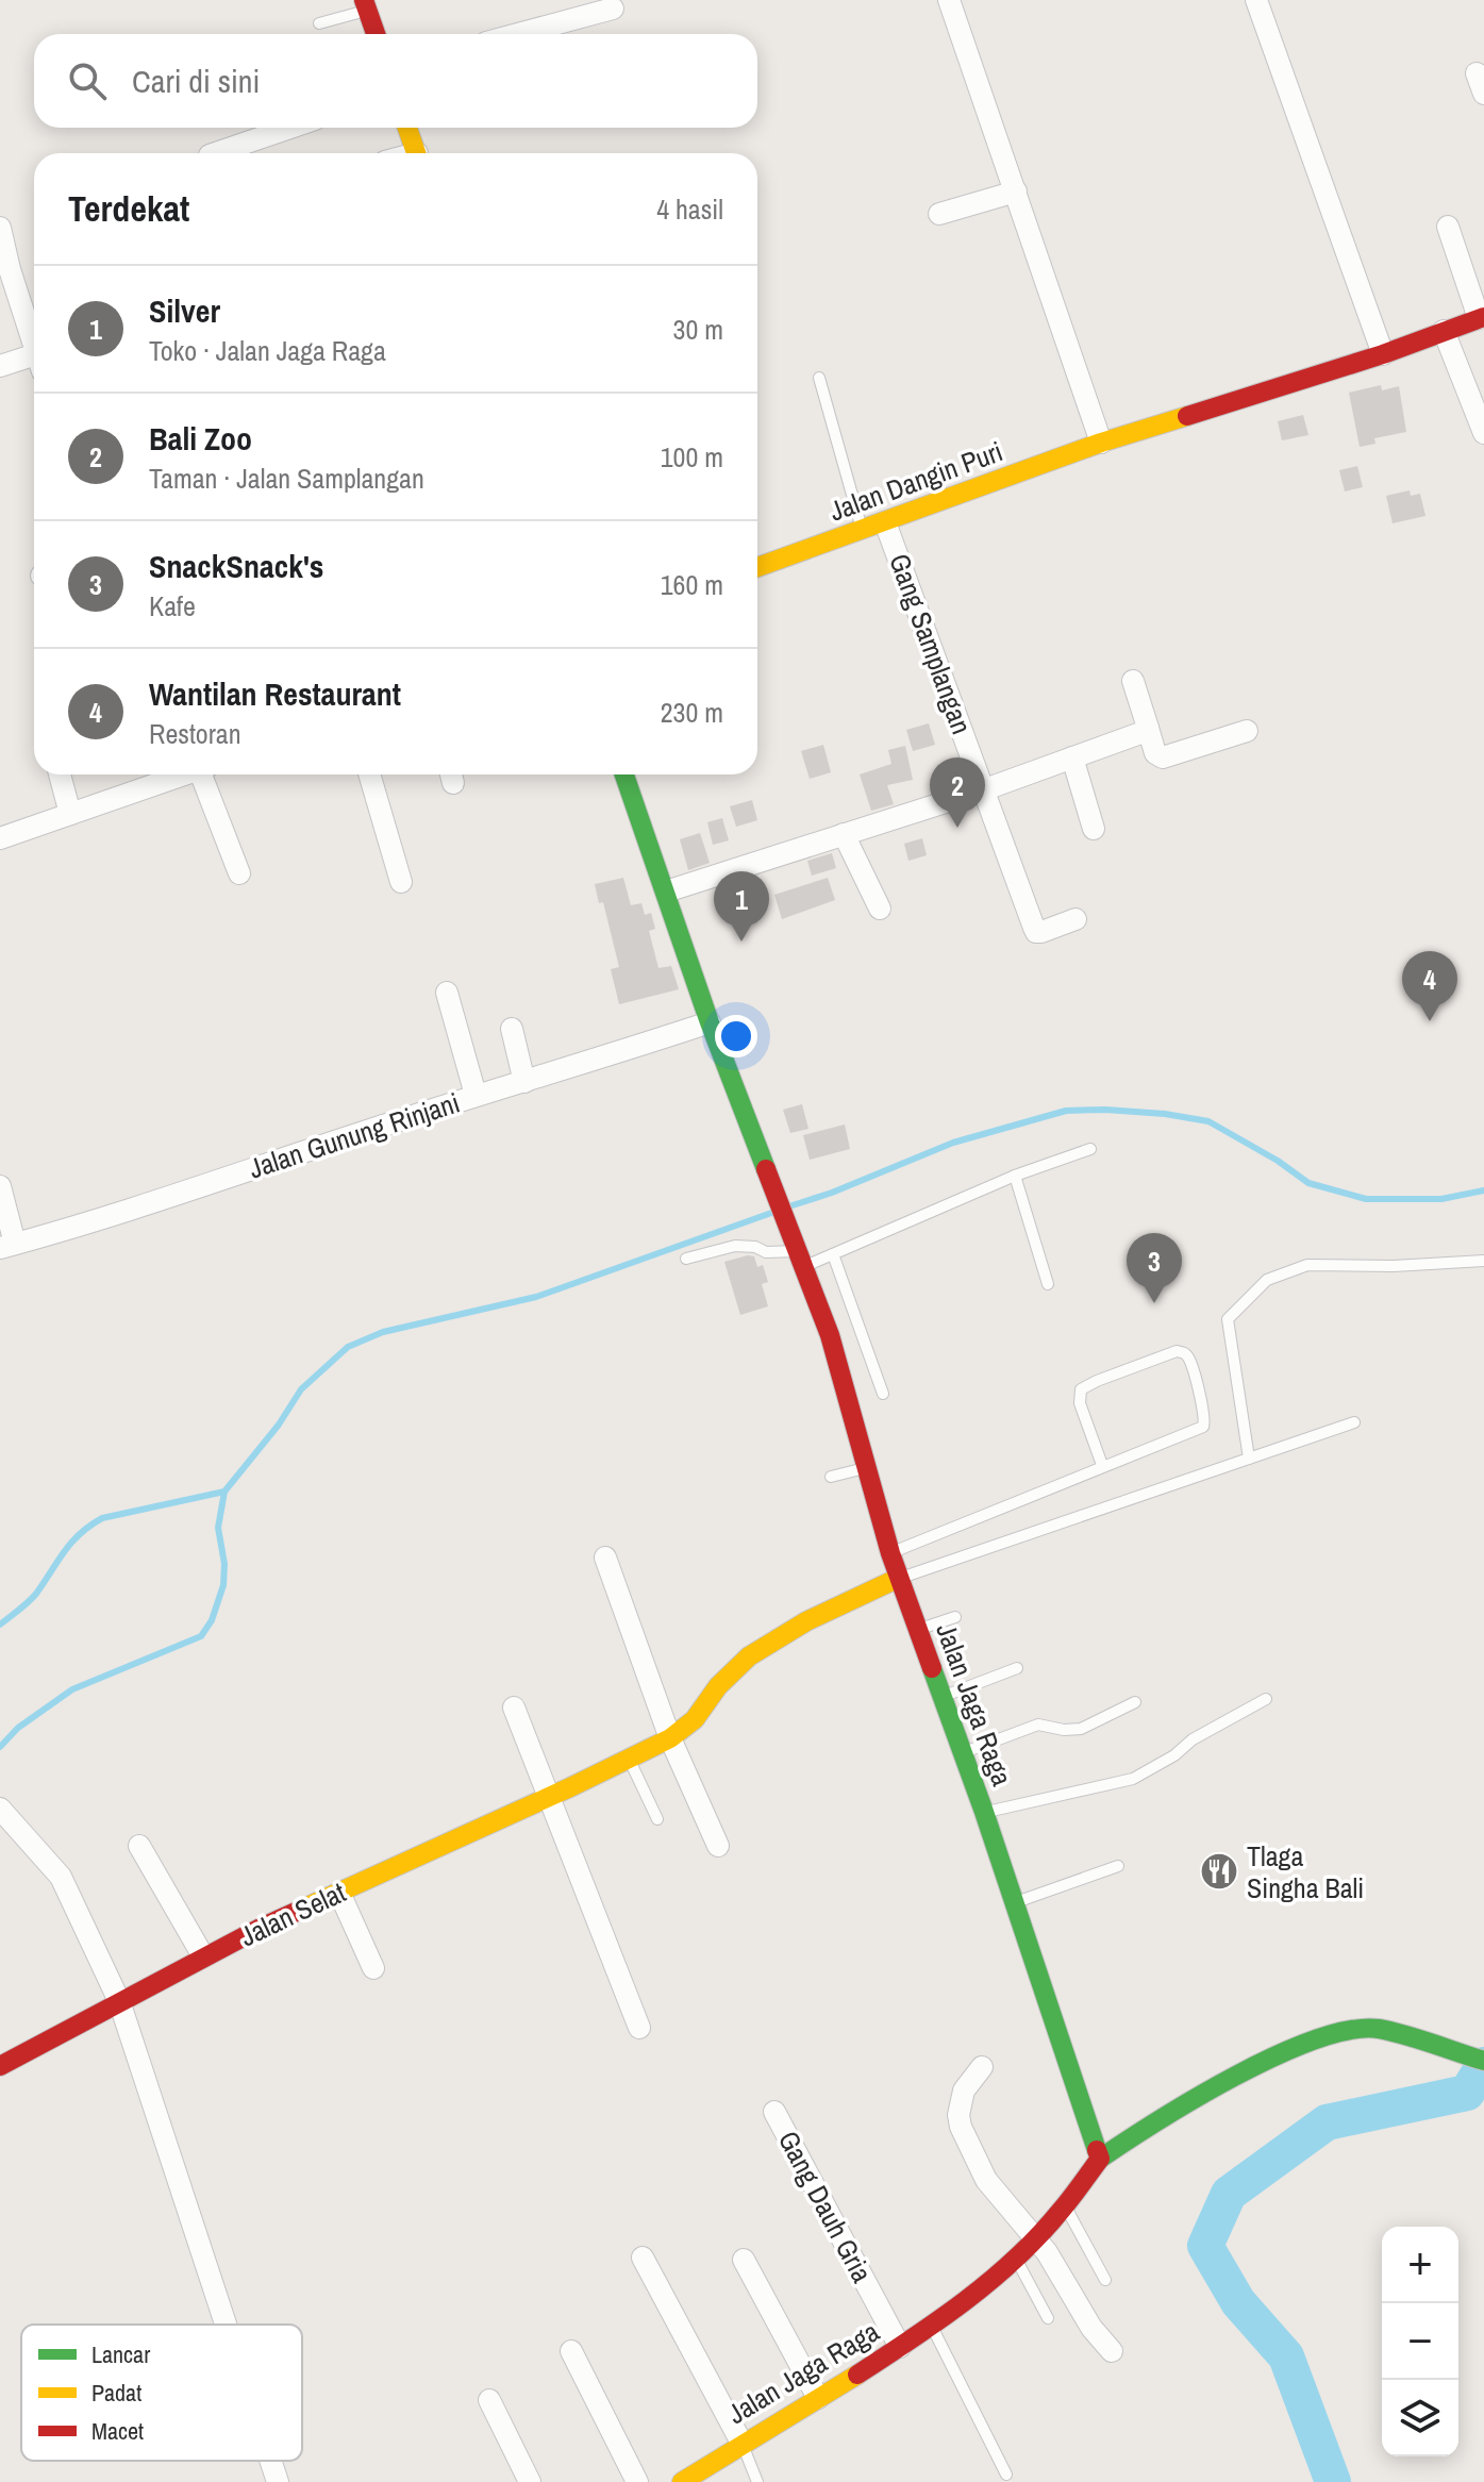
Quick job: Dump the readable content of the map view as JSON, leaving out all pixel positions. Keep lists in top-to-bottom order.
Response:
{
  "streets": {
    "street": [
      "Jalan Dangin Puri",
      "Gang Samplangan",
      "Jalan Gunung Rinjani",
      "Jalan Jaga Raga",
      "Jalan Selat",
      "Gang Dauh Gria"
    ]
  },
  "crossings": [
    ["Jalan Dangin Puri", "Gang Samplangan"],
    ["Jalan Gunung Rinjani", "Jalan Jaga Raga"],
    ["Jalan Jaga Raga", "Jalan Selat"],
    ["Jalan Jaga Raga", "Gang Dauh Gria"]
  ],
  "places": {
    "restaurant": ["Tlaga Singha Bali"]
  },
  "legend": ["Lancar", "Padat", "Macet"],
  "page": {
    "search": "Cari di sini",
    "heading": ["Terdekat", "4 hasil"],
    "list": [
      {
        "mark": "1",
        "name": "Silver",
        "note": "Toko · Jalan Jaga Raga",
        "value": "30 m"
      },
      {
        "mark": "2",
        "name": "Bali Zoo",
        "note": "Taman · Jalan Samplangan",
        "value": "100 m"
      },
      {
        "mark": "3",
        "name": "SnackSnack's",
        "note": "Kafe",
        "value": "160 m"
      },
      {
        "mark": "4",
        "name": "Wantilan Restaurant",
        "note": "Restoran",
        "value": "230 m"
      }
    ],
    "pins": [
      "2",
      "1",
      "4",
      "3"
    ],
    "map_buttons": ["+", "−"]
  }
}
